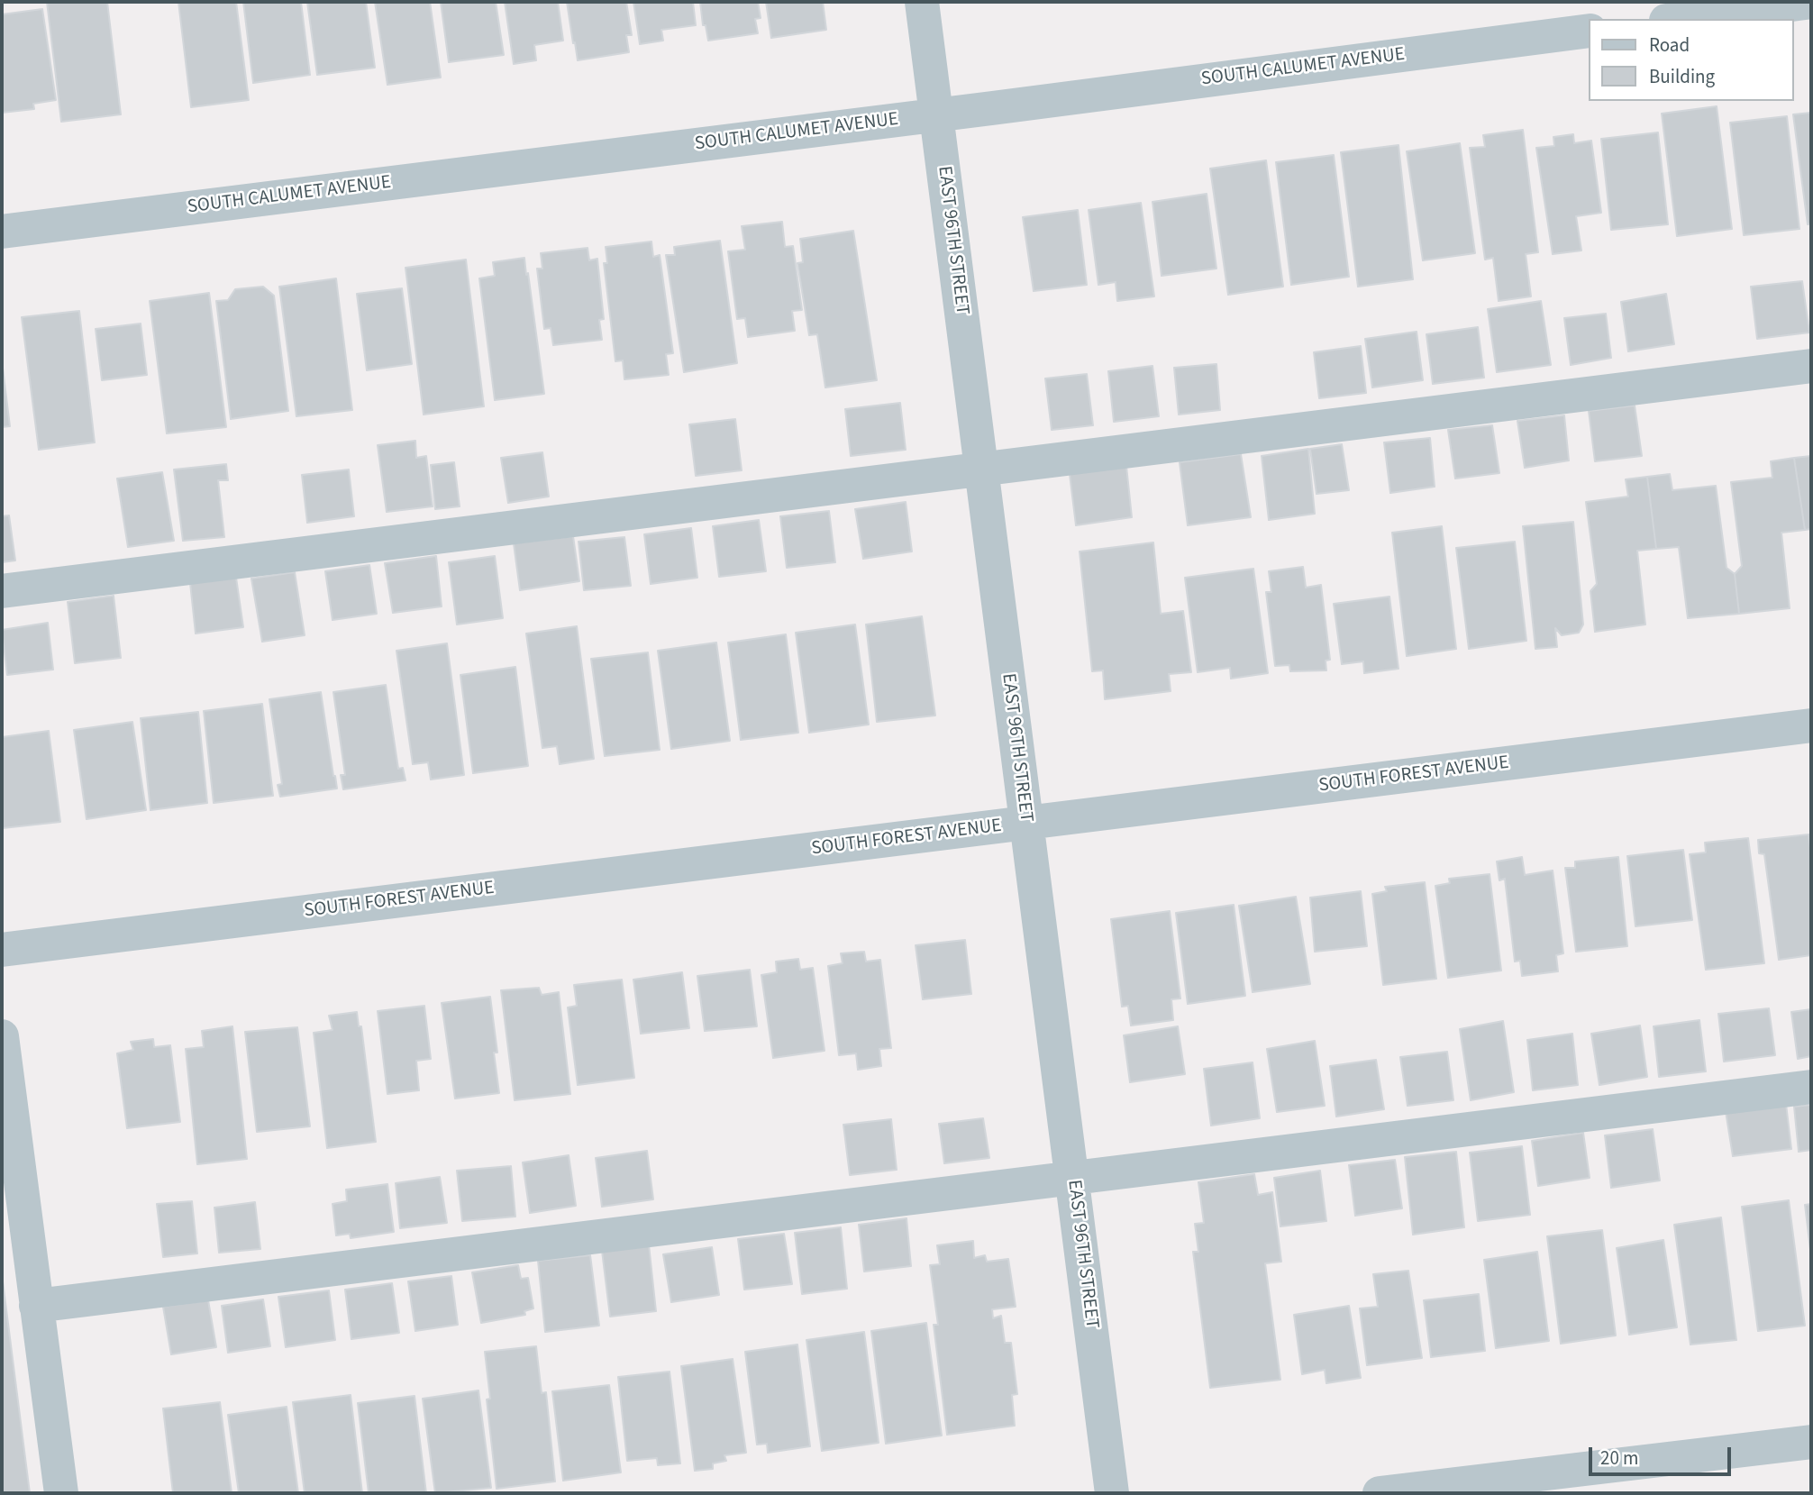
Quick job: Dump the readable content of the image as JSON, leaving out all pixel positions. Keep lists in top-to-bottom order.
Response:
{
  "streets": {
    "street": ["SOUTH CALUMET AVENUE", "EAST 96TH STREET", "SOUTH FOREST AVENUE"]
  },
  "crossings": [
    ["SOUTH CALUMET AVENUE", "EAST 96TH STREET"],
    ["EAST 96TH STREET", "SOUTH FOREST AVENUE"]
  ],
  "legend": ["Road", "Building"],
  "scale_bar": "20 m"
}
